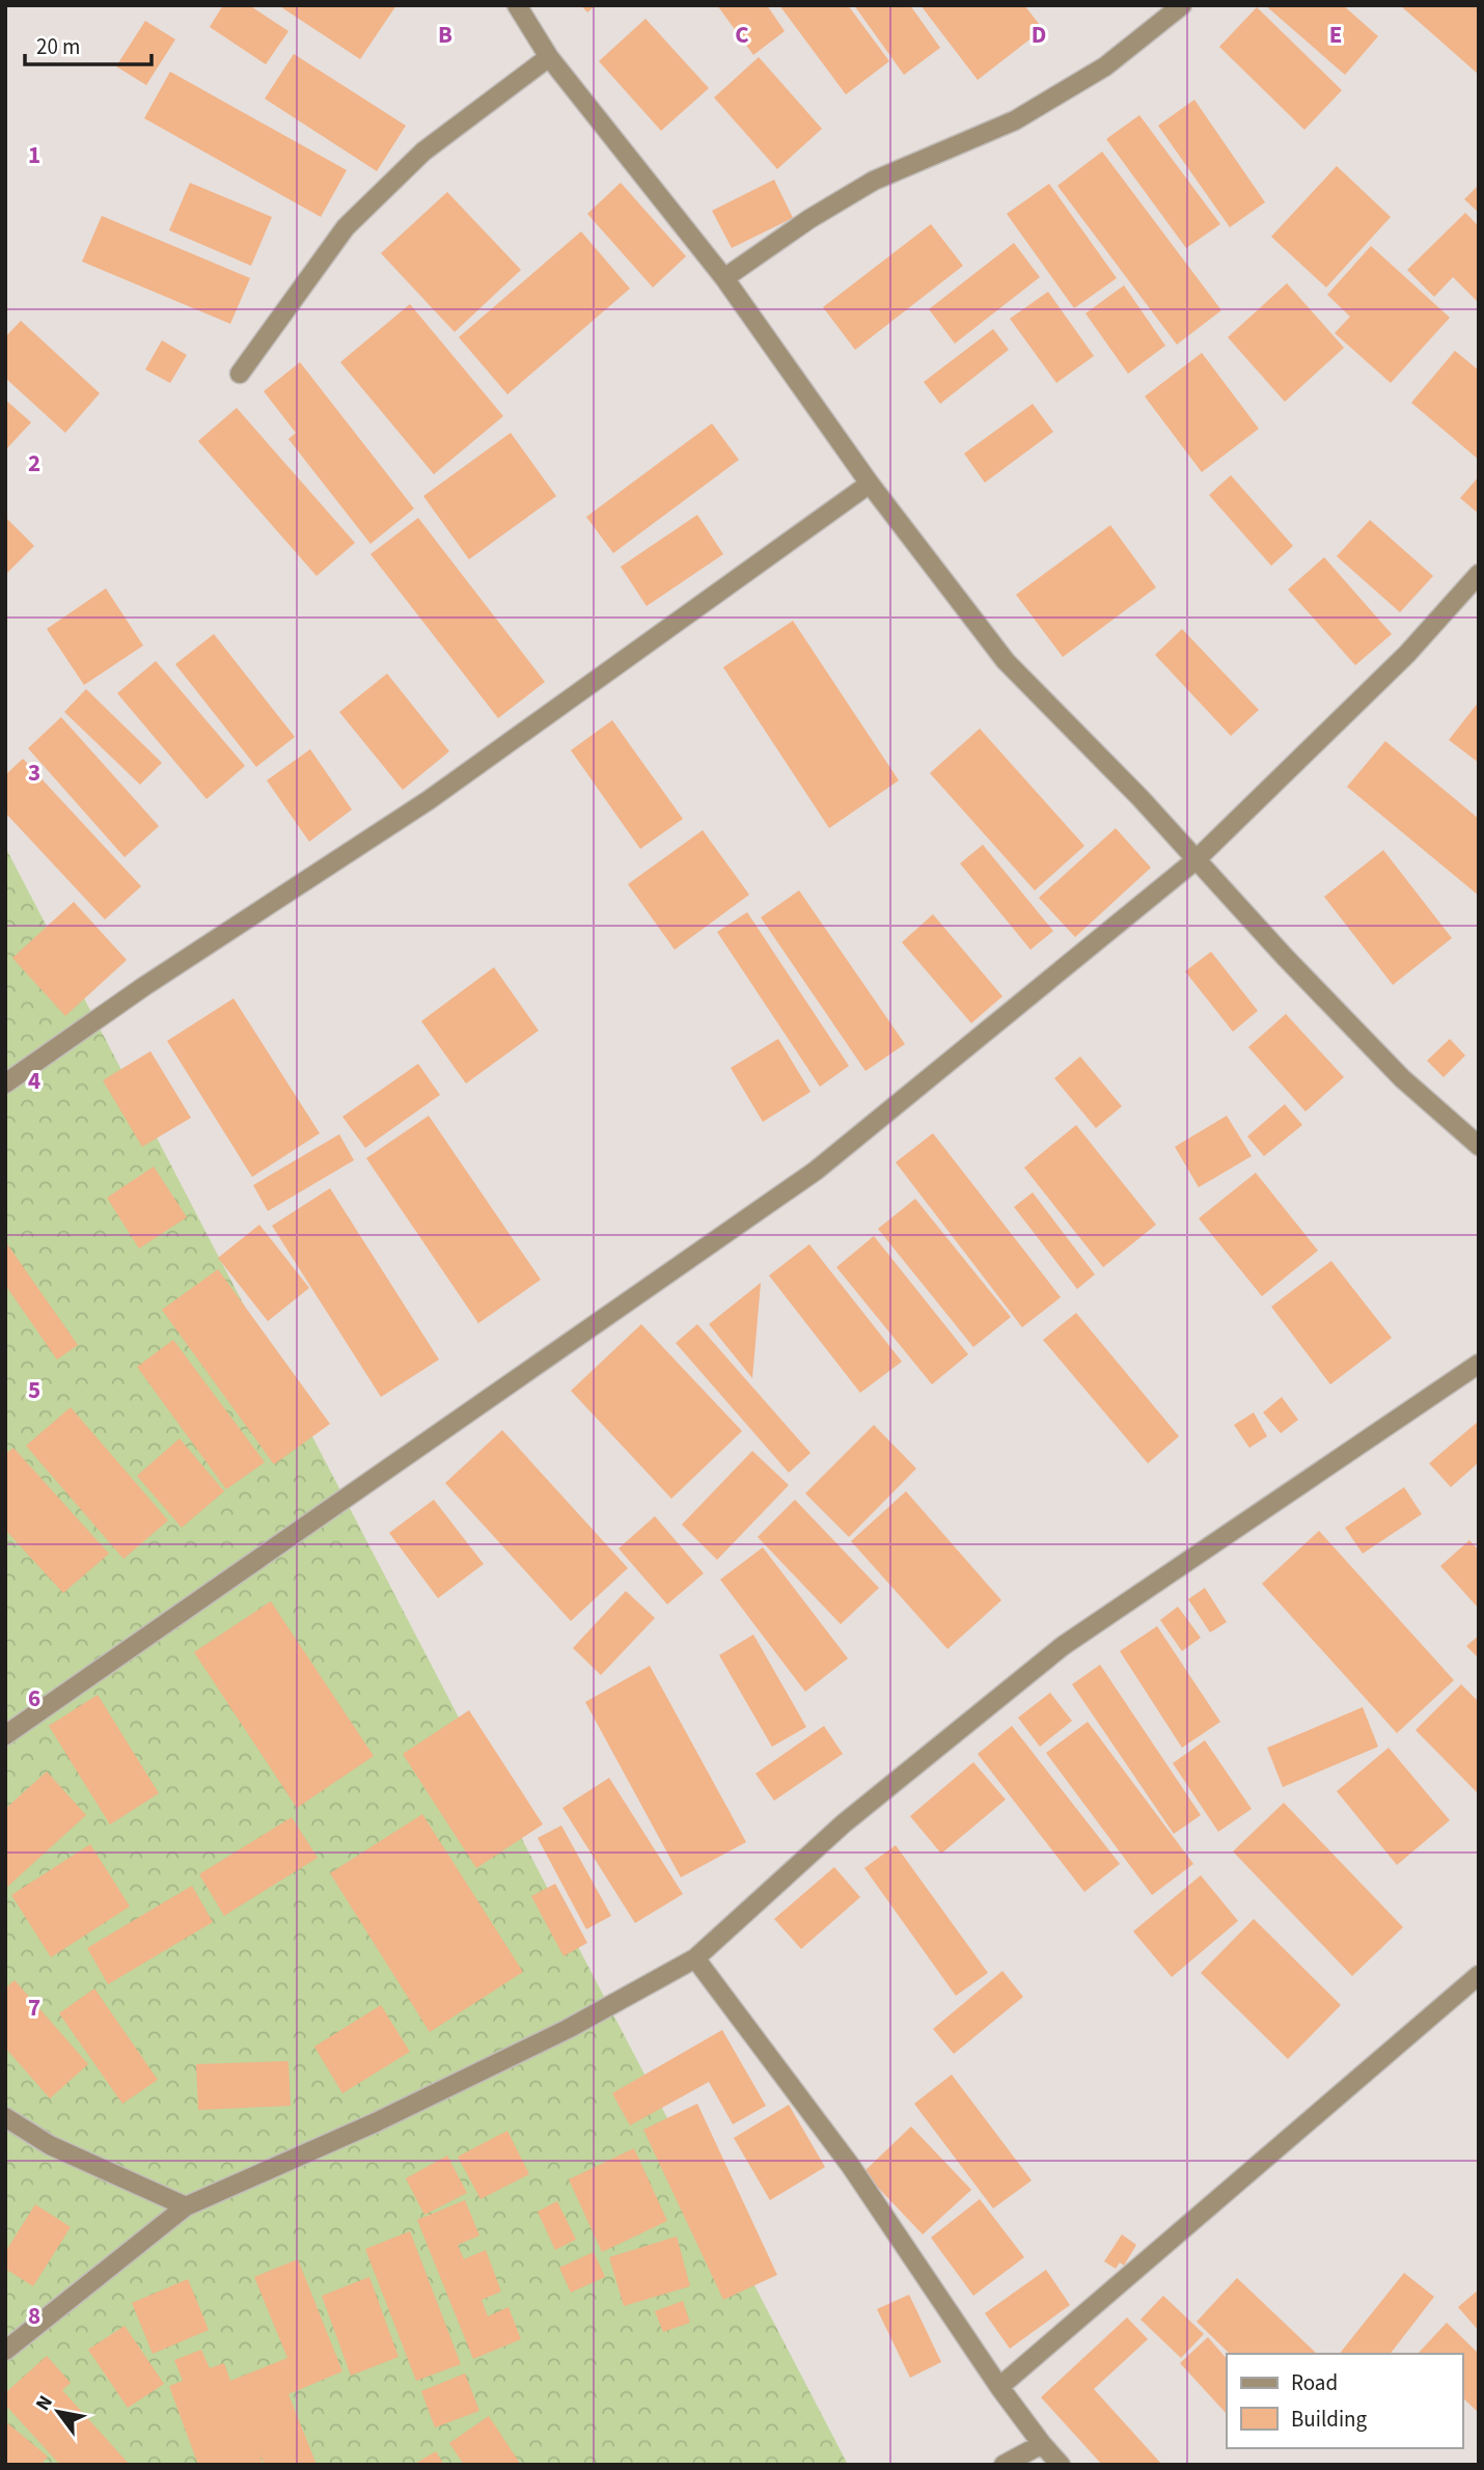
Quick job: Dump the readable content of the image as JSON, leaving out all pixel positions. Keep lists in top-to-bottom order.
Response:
{
  "legend": ["Road", "Building"],
  "scale_bar": "20 m",
  "north": "top left",
  "grid": {
    "columns": [
      "B",
      "C",
      "D",
      "E"
    ],
    "rows": [
      "1",
      "2",
      "3",
      "4",
      "5",
      "6",
      "7",
      "8"
    ]
  }
}
